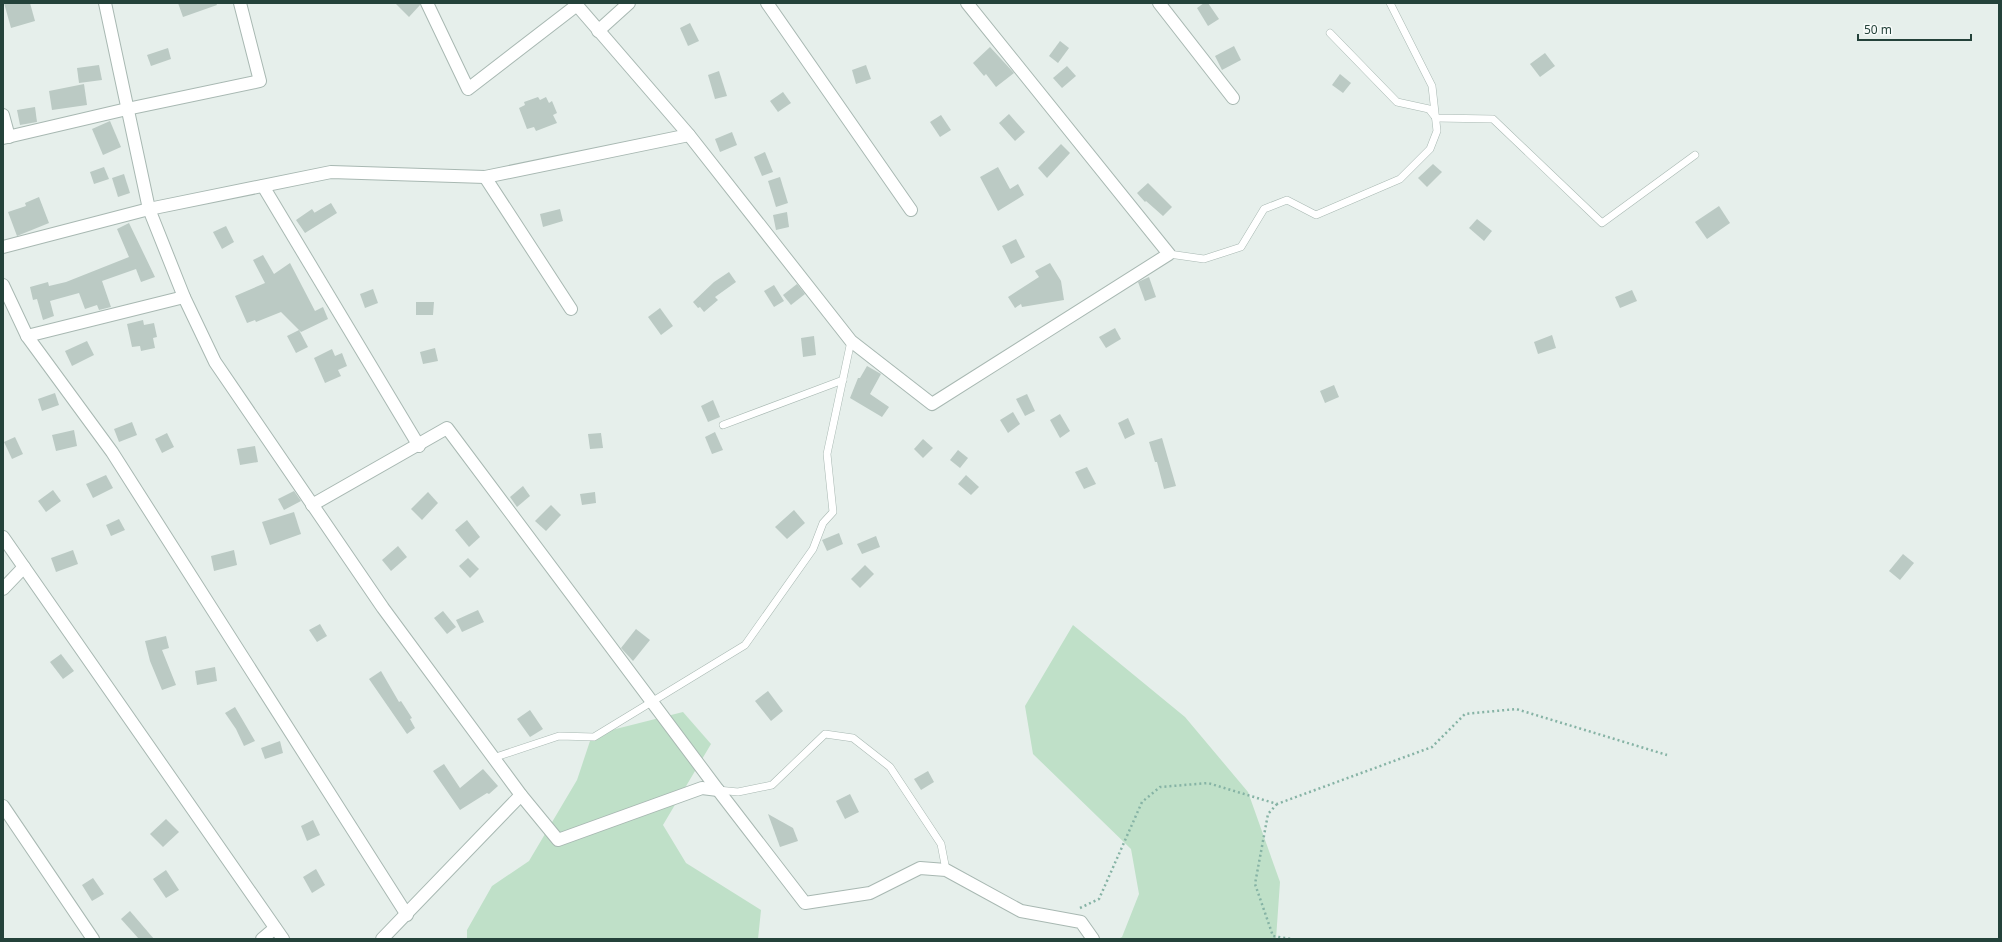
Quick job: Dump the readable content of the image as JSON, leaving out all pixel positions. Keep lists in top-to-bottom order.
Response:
{
  "scale_bar": "50 m"
}
